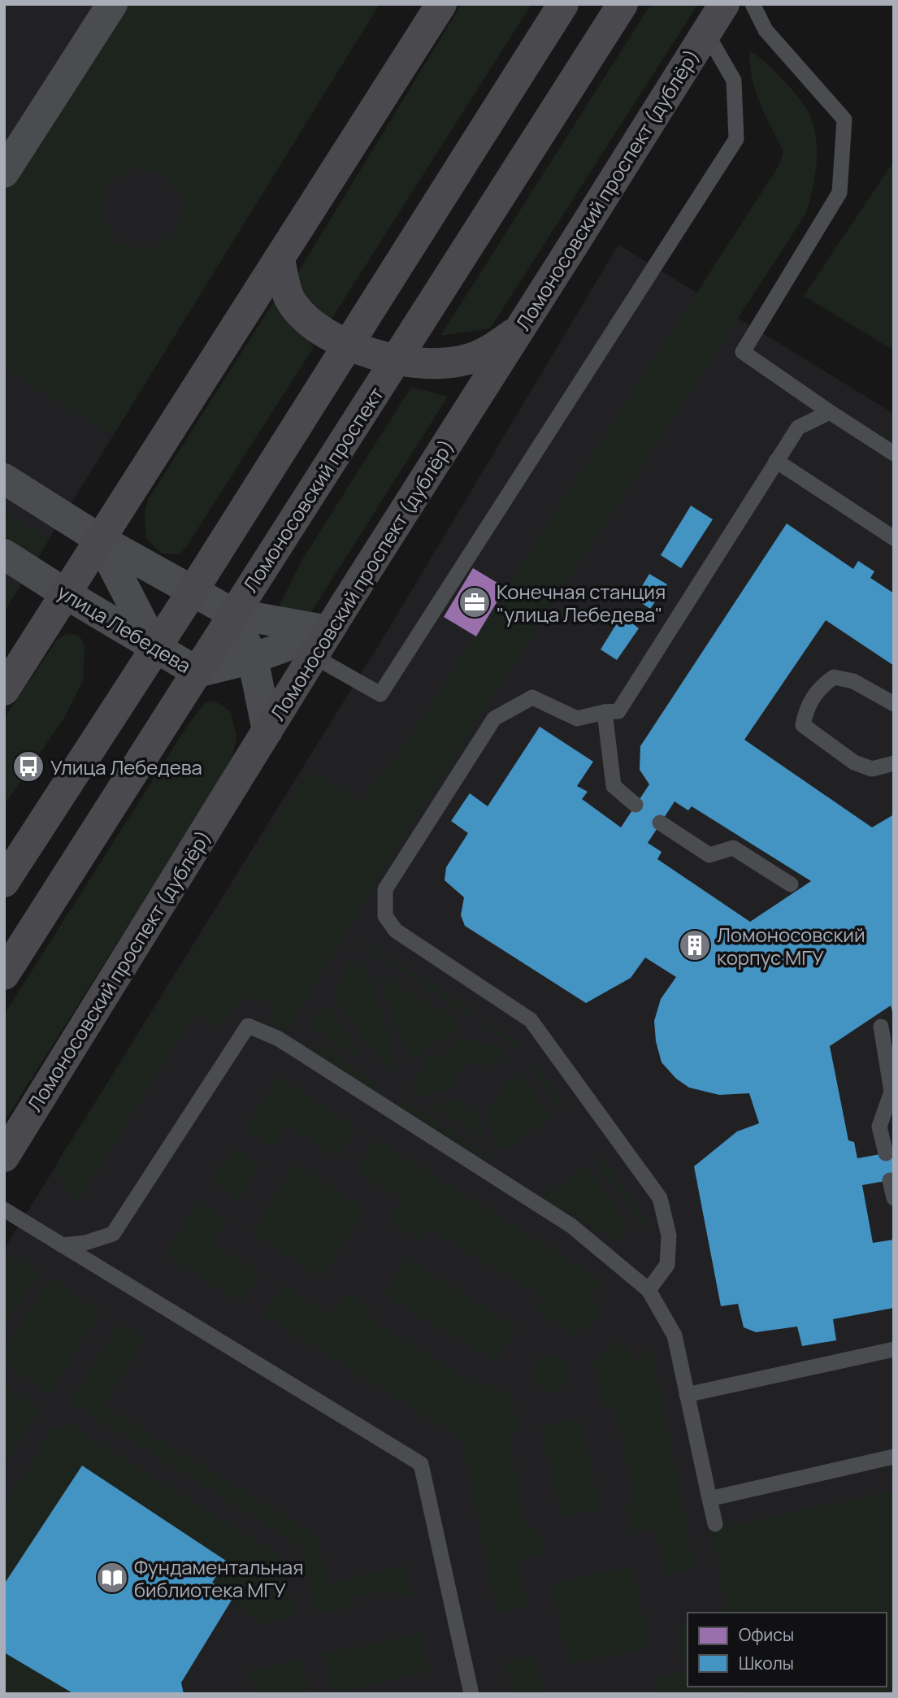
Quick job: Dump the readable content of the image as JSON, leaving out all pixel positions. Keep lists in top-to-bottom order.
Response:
{
  "streets": {
    "street": ["Ломоносовский проспект (дублёр)", "Ломоносовский проспект", "улица Лебедева"]
  },
  "crossings": [
    ["Ломоносовский проспект (дублёр)", "улица Лебедева"],
    ["Ломоносовский проспект", "улица Лебедева"]
  ],
  "places": {
    "office": ["Конечная станция \"улица Лебедева\""],
    "bus stop": ["Улица Лебедева"],
    "building": ["Ломоносовский корпус МГУ"],
    "library": ["Фундаментальная библиотека МГУ"]
  },
  "legend": ["Офисы", "Школы"]
}
